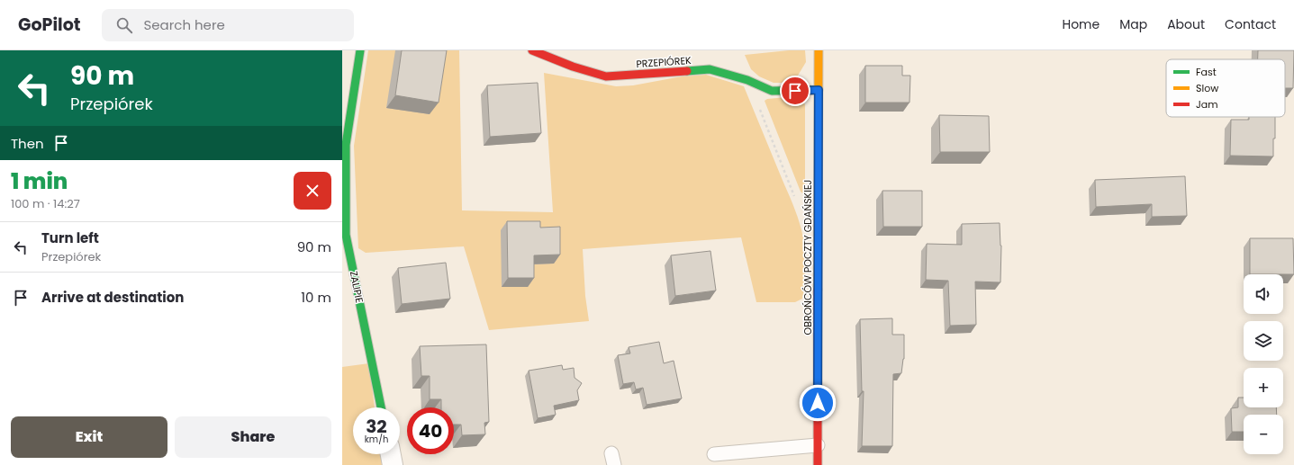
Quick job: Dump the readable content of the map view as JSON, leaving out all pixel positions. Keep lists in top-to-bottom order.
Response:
{
  "streets": {
    "street": ["PRZEPIÓREK", "OBROŃCÓW POCZTY GDAŃSKIEJ", "ZALIPIE"]
  },
  "crossings": [
    ["PRZEPIÓREK", "OBROŃCÓW POCZTY GDAŃSKIEJ"]
  ],
  "legend": ["Fast", "Slow", "Jam"],
  "page": {
    "header": "GoPilot",
    "search": "Search here",
    "nav": [
      "Home",
      "Map",
      "About",
      "Contact"
    ],
    "turn": ["90 m", "Przepiórek"],
    "then": "Then",
    "heading": ["1 min", "100 m · 14:27"],
    "list": [
      {
        "name": "Turn left",
        "note": "Przepiórek",
        "value": "90 m"
      },
      {
        "name": "Arrive at destination",
        "value": "10 m"
      }
    ],
    "map_buttons": ["+", "−"],
    "speed": "32 km/h",
    "limit": "40",
    "buttons": ["Exit", "Share"]
  }
}
